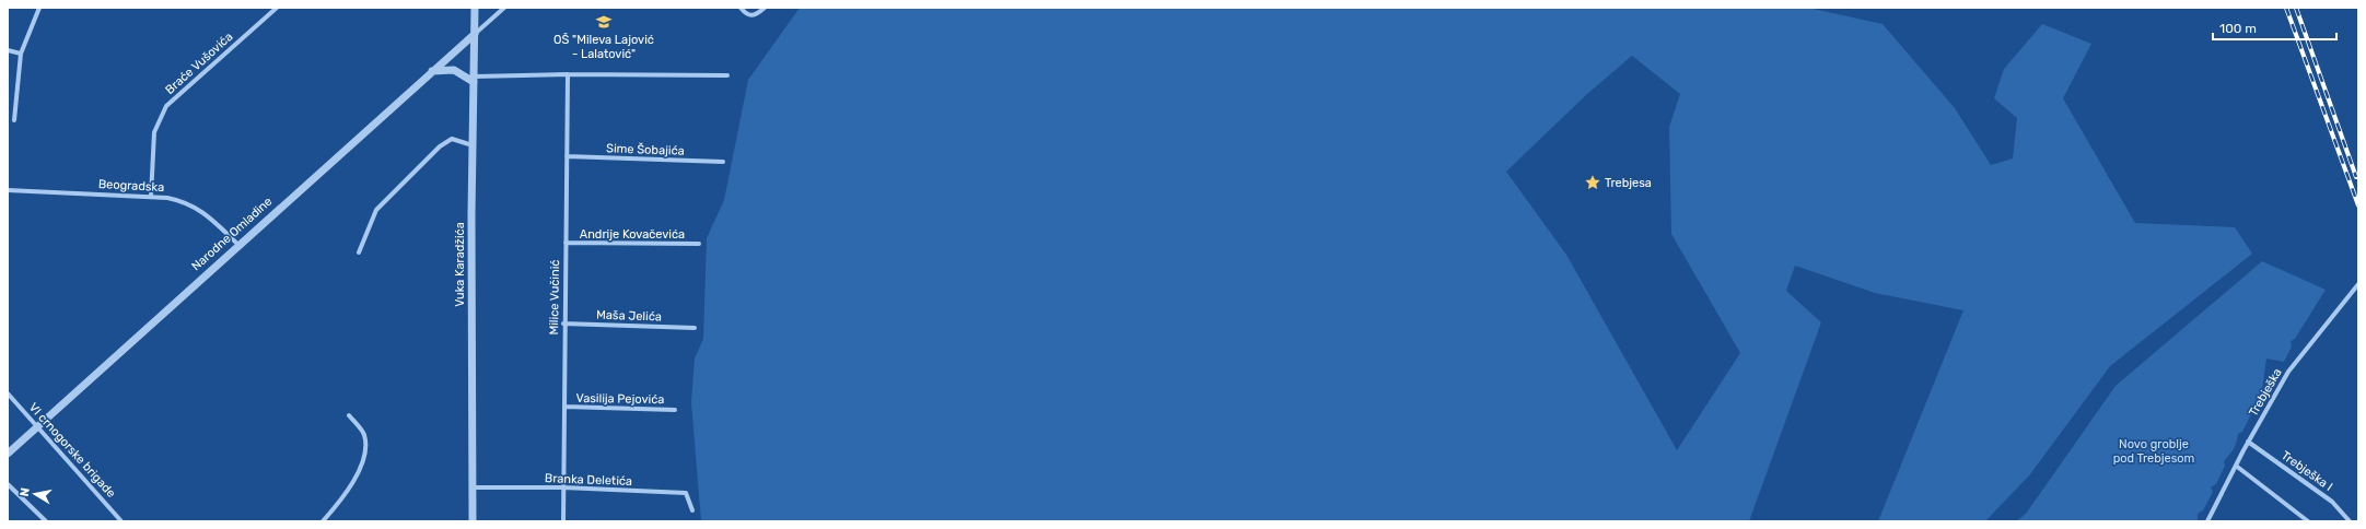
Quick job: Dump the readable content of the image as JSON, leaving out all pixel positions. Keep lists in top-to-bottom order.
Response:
{
  "streets": {
    "street": [
      "Braće Vušovića",
      "Sime Šobajića",
      "Beogradska",
      "Narodne Omladine",
      "Andrije Kovačevića",
      "Vuka Karadžića",
      "Milice Vučinić",
      "Maša Jelića",
      "Trebješka",
      "Vasilija Pejovića",
      "VI crnogorske brigade",
      "Trebješka I",
      "Branka Deletića"
    ]
  },
  "crossings": [
    ["Braće Vušovića", "Beogradska"],
    ["Sime Šobajića", "Milice Vučinić"],
    ["Beogradska", "Narodne Omladine"],
    ["Narodne Omladine", "Vuka Karadžića"],
    ["Narodne Omladine", "VI crnogorske brigade"],
    ["Andrije Kovačevića", "Milice Vučinić"],
    ["Vuka Karadžića", "Branka Deletića"],
    ["Milice Vučinić", "Maša Jelića"],
    ["Milice Vučinić", "Vasilija Pejovića"],
    ["Milice Vučinić", "Branka Deletića"],
    ["Trebješka", "Trebješka I"]
  ],
  "parks": ["Novo groblje pod Trebjesom"],
  "places": {
    "school or university": ["OŠ \"Mileva Lajović - Lalatović\""],
    "place": ["Trebjesa"]
  },
  "scale_bar": "100 m",
  "north": "left"
}
